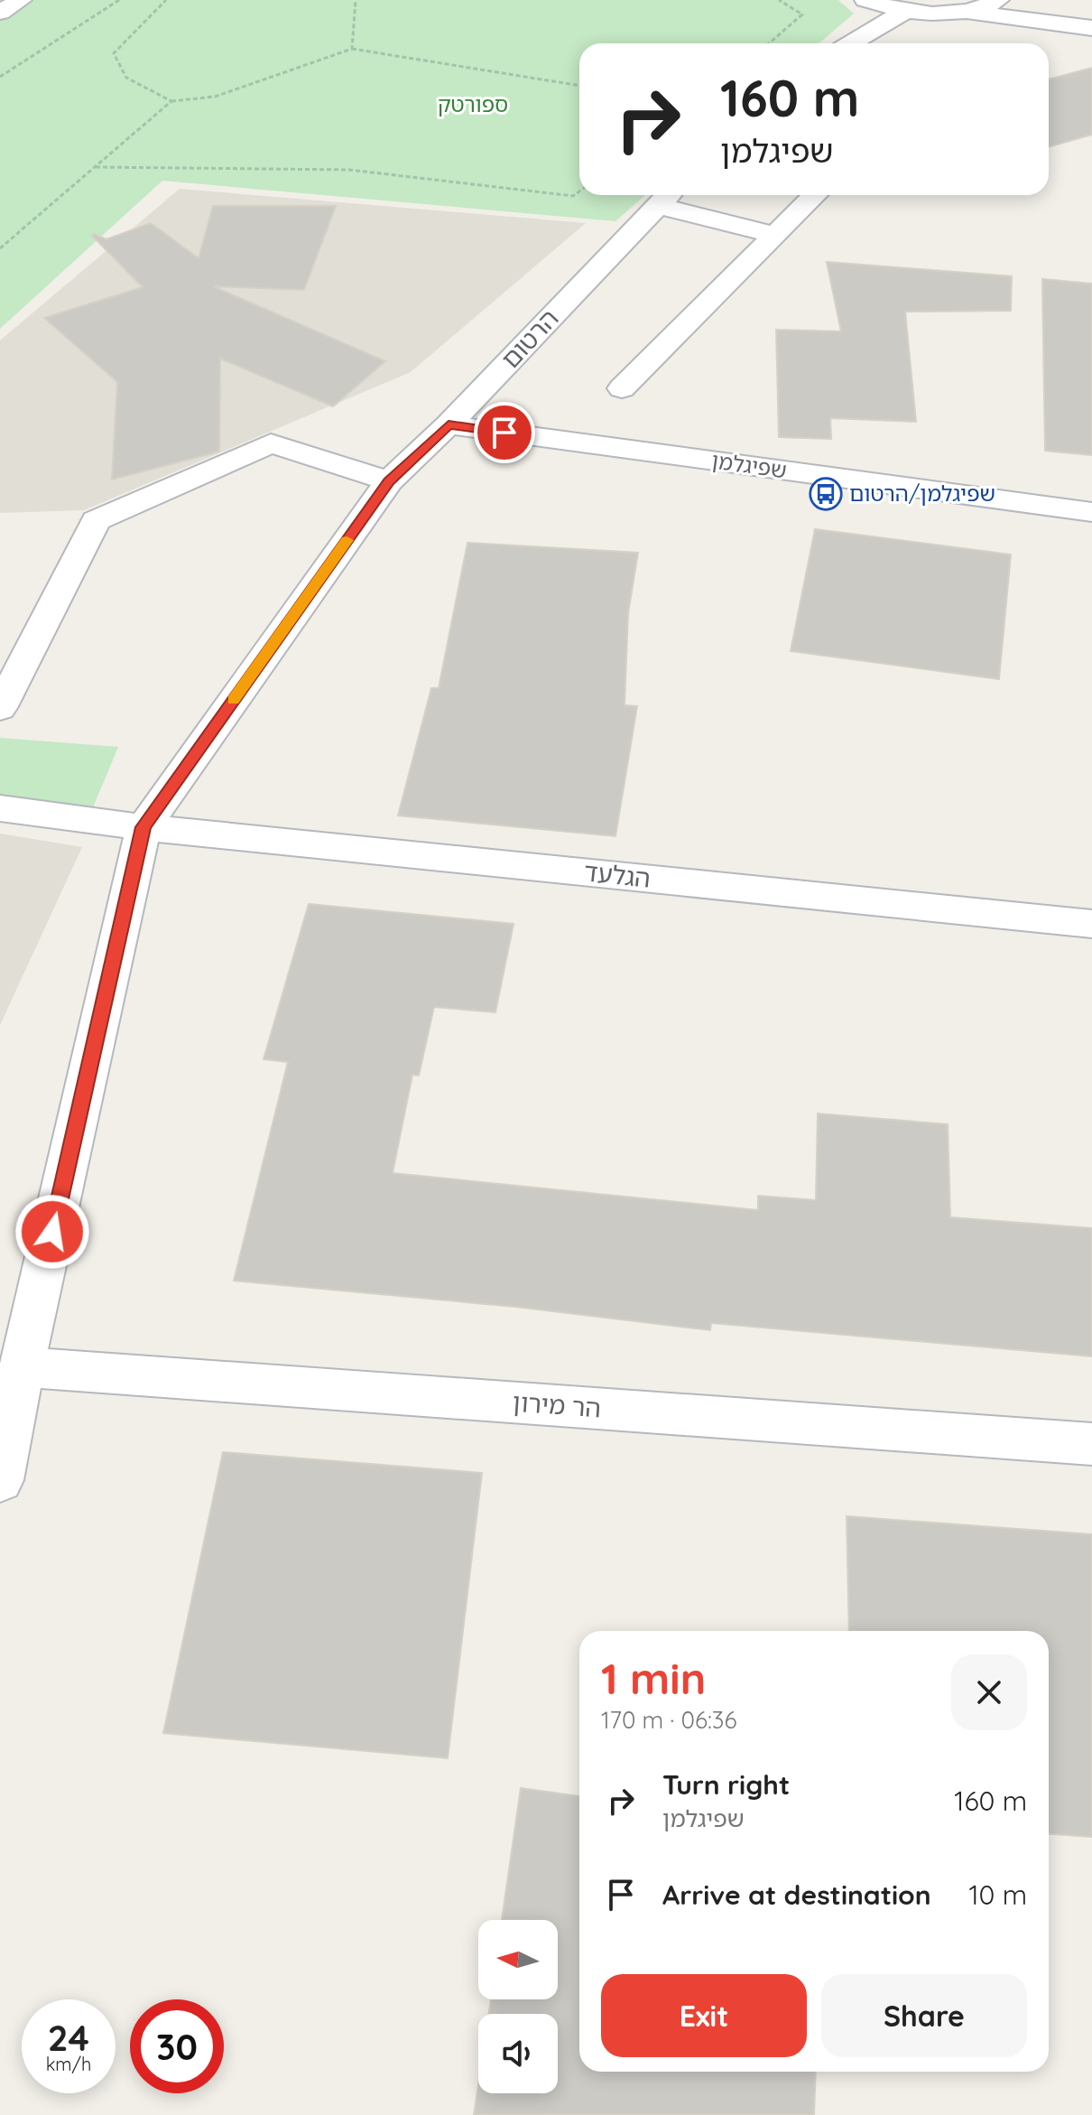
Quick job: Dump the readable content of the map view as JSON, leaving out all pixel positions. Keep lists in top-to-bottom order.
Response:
{
  "streets": {
    "street": [
      "הרטום",
      "שפיגלמן",
      "הגלעד",
      "הר מירון"
    ]
  },
  "crossings": [
    ["הרטום", "שפיגלמן"],
    ["הרטום", "הגלעד"],
    ["הרטום", "הר מירון"]
  ],
  "parks": ["ספורטק"],
  "places": {
    "bus stop": ["שפיגלמן/הרטום"]
  },
  "north": "left",
  "page": {
    "turn": ["160 m", "שפיגלמן"],
    "heading": ["1 min", "170 m · 06:36"],
    "list": [
      {
        "name": "Turn right",
        "note": "שפיגלמן",
        "value": "160 m"
      },
      {
        "name": "Arrive at destination",
        "value": "10 m"
      }
    ],
    "buttons": ["Exit", "Share"],
    "speed": "24 km/h",
    "limit": "30"
  }
}
